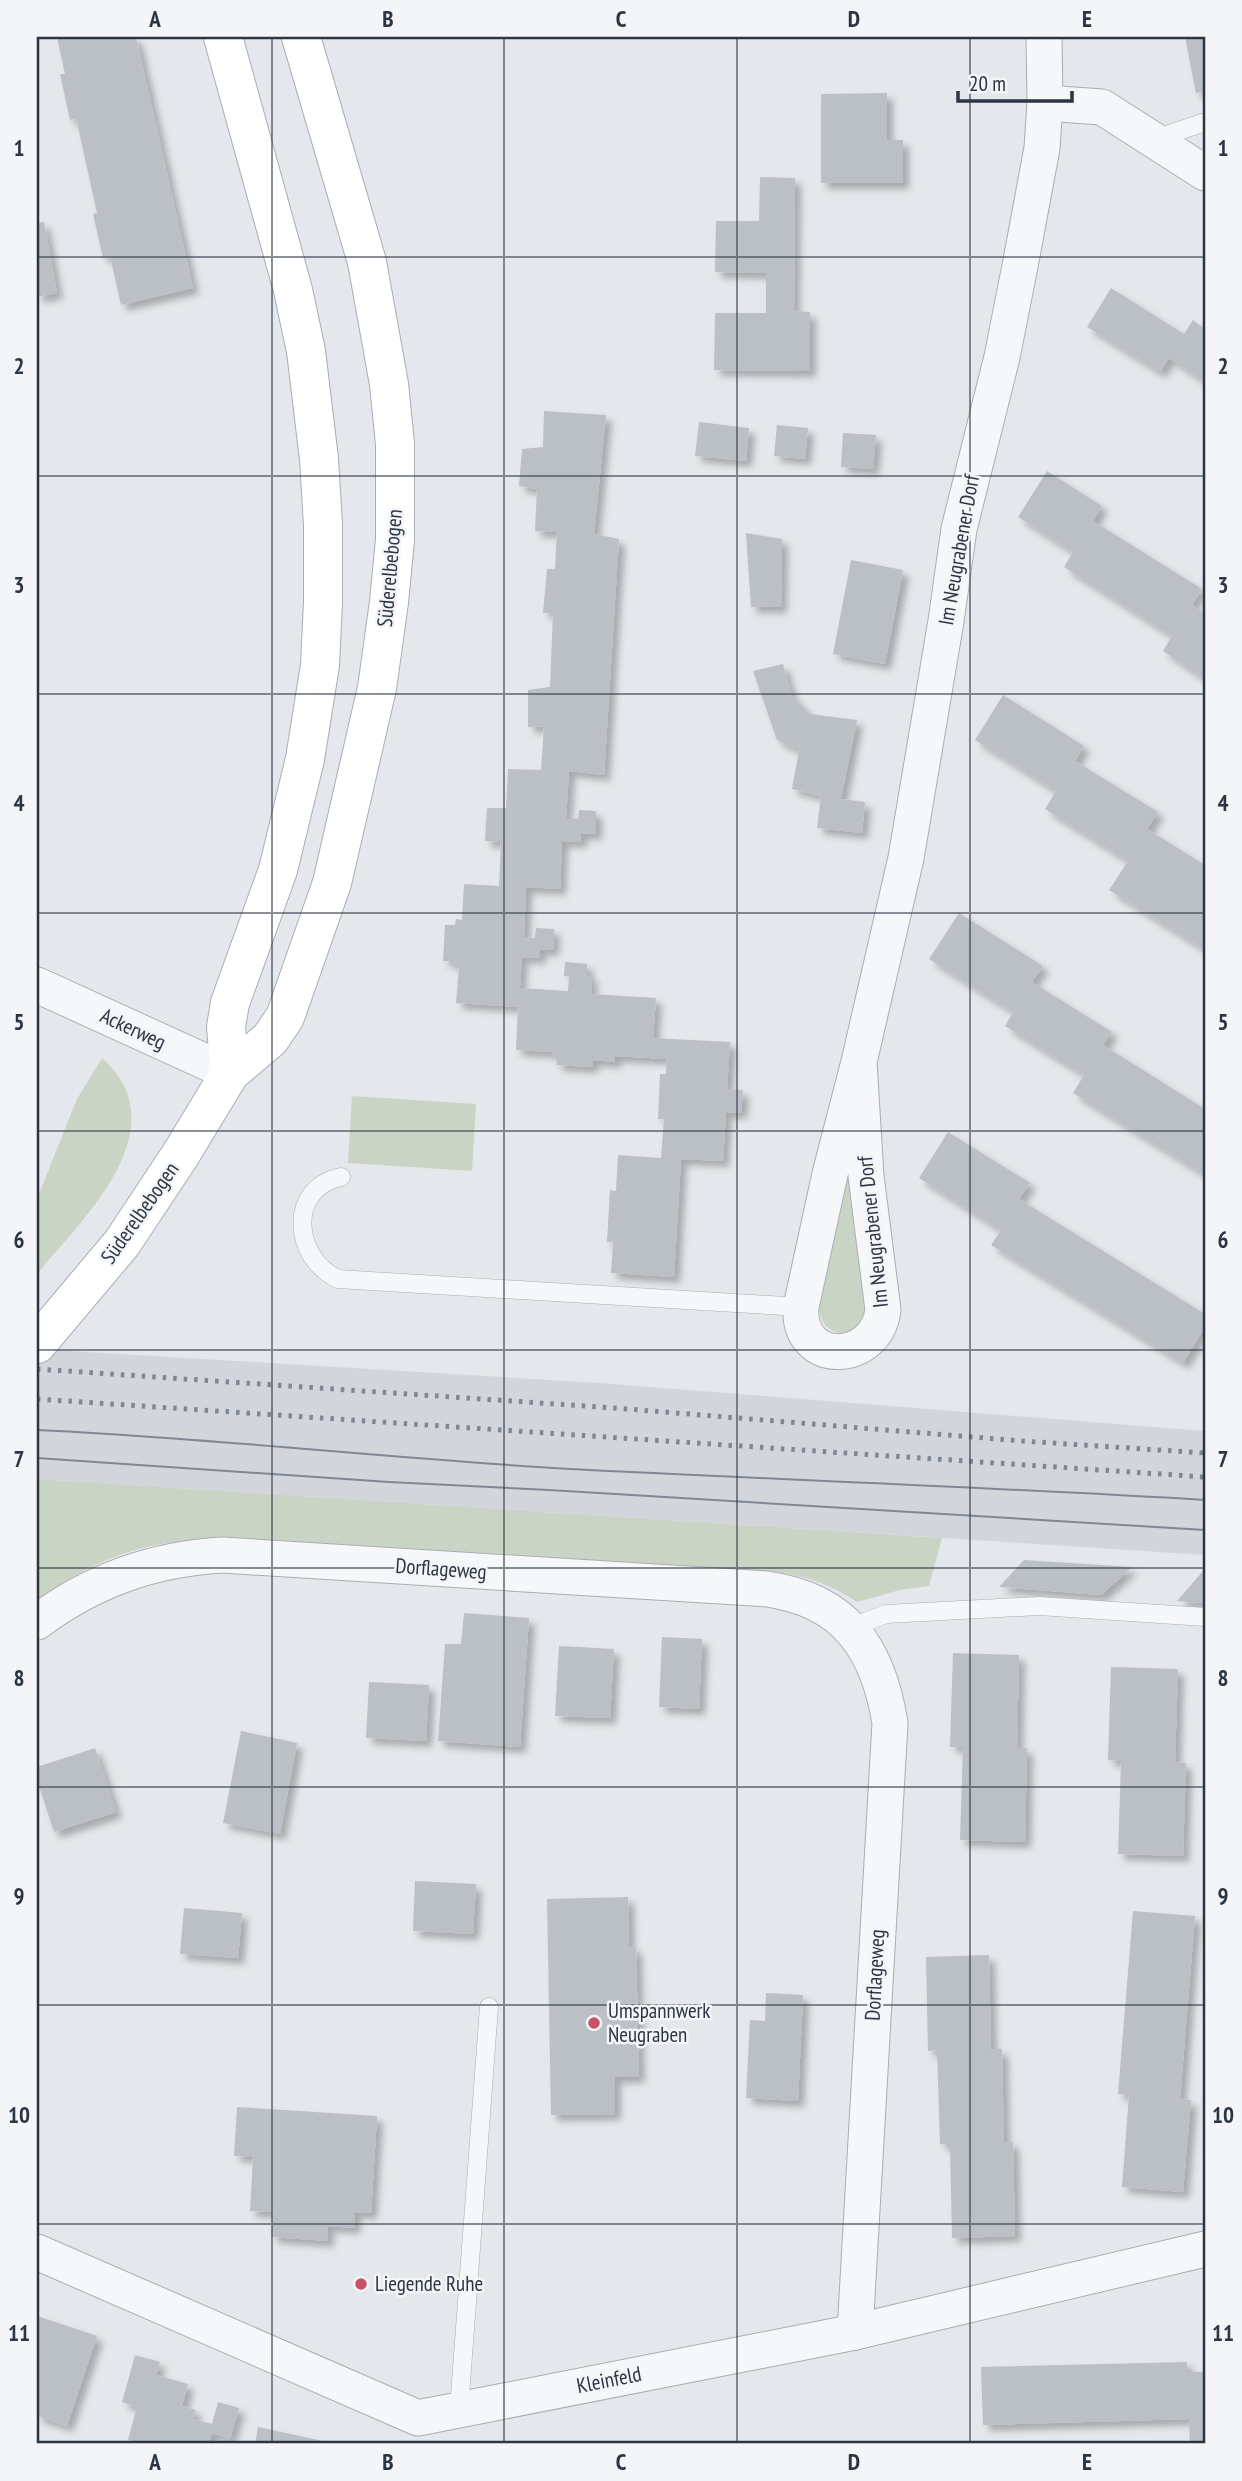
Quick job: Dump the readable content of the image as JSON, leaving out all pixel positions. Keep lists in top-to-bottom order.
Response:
{
  "streets": {
    "main road": ["Süderelbebogen"],
    "street": [
      "Im Neugrabener Dorf",
      "Ackerweg",
      "Dorflageweg",
      "Kleinfeld"
    ]
  },
  "crossings": [
    ["Süderelbebogen", "Ackerweg"],
    ["Dorflageweg", "Kleinfeld"]
  ],
  "places": ["Umspannwerk Neugraben", "Liegende Ruhe"],
  "scale_bar": "20 m",
  "grid": {
    "columns": [
      "A",
      "B",
      "C",
      "D",
      "E"
    ],
    "rows": [
      "1",
      "2",
      "3",
      "4",
      "5",
      "6",
      "7",
      "8",
      "9",
      "10",
      "11"
    ]
  }
}
